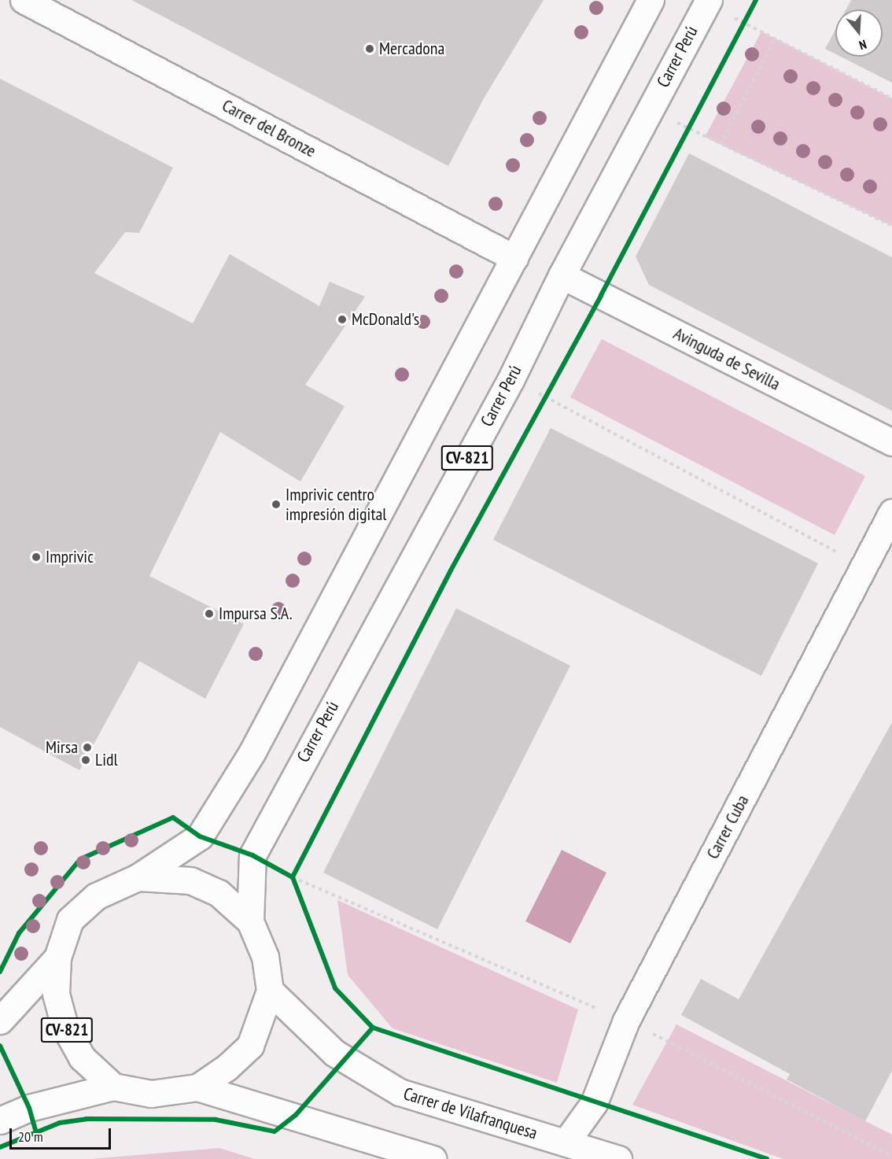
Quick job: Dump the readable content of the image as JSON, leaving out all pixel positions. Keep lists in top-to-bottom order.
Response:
{
  "streets": {
    "main road": [
      "Carrer Perú",
      "Carrer del Bronze",
      "Avinguda de Sevilla",
      "CV-821",
      "Carrer Cuba",
      "Carrer de Vilafranquesa"
    ]
  },
  "crossings": [
    ["Carrer Perú", "Avinguda de Sevilla"],
    ["Carrer Perú", "CV-821"],
    ["Carrer del Bronze", "CV-821"],
    ["CV-821", "Carrer de Vilafranquesa"],
    ["Carrer Cuba", "Carrer de Vilafranquesa"]
  ],
  "places": [
    "Mercadona",
    "McDonald's",
    "Imprivic centro impresión digital",
    "Imprivic",
    "Impursa S.A.",
    "Mirsa",
    "Lidl"
  ],
  "scale_bar": "20 m",
  "north": "bottom"
}
